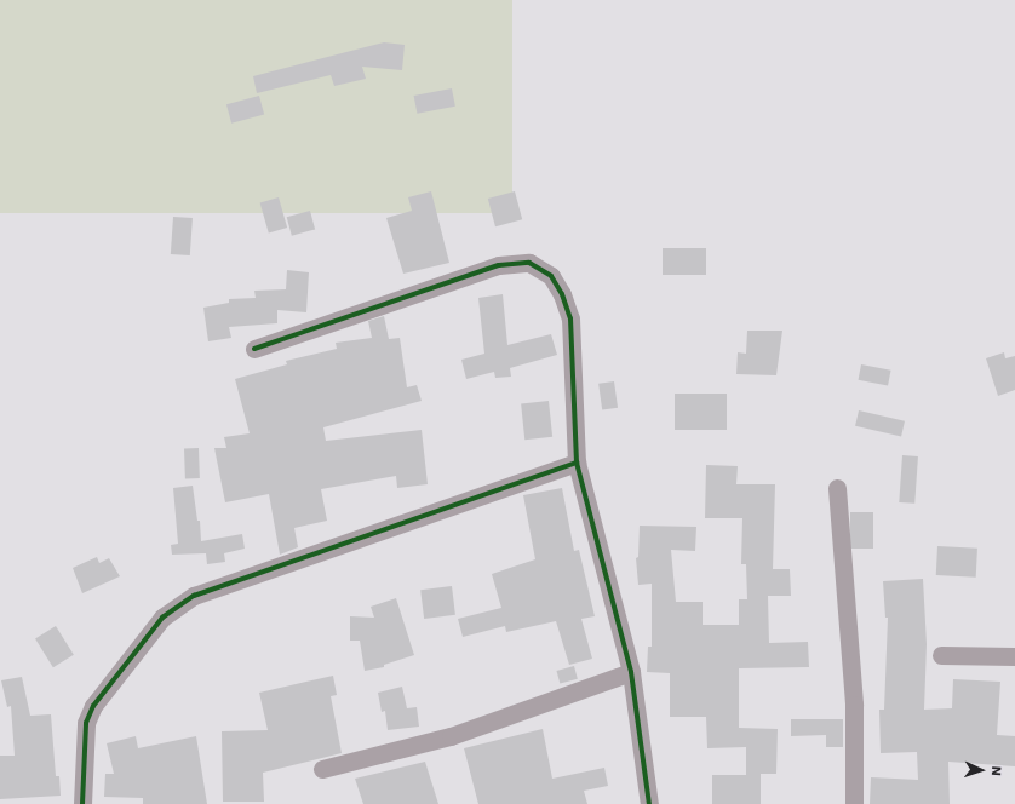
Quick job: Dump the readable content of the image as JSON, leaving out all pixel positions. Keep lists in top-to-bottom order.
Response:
{
  "north": "right"
}
